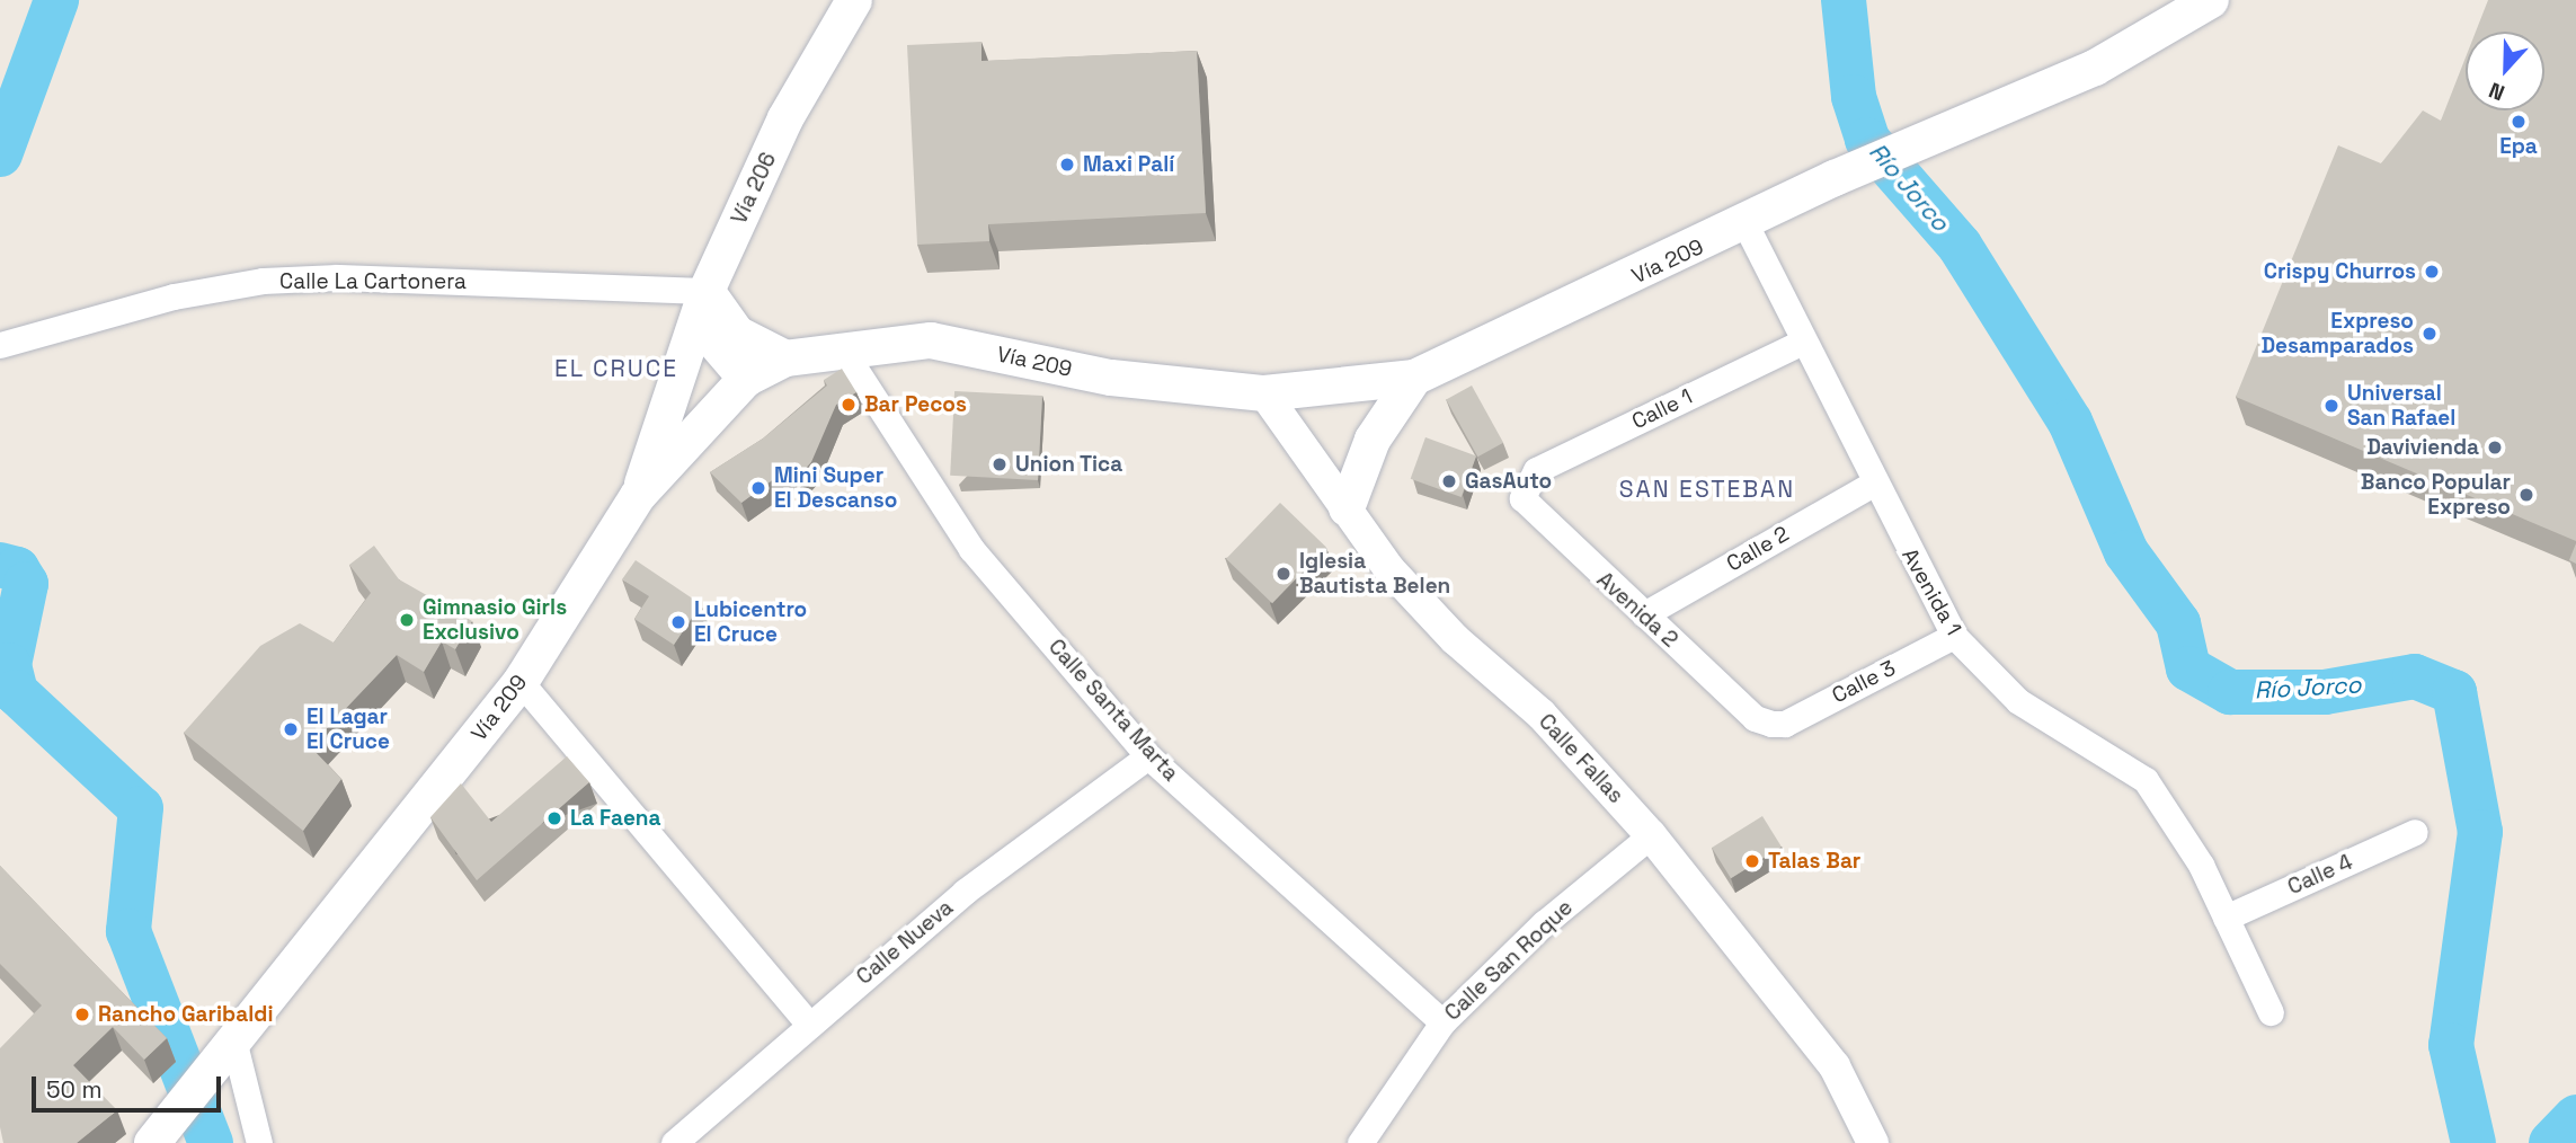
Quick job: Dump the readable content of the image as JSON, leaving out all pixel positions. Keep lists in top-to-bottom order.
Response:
{
  "streets": {
    "main road": ["Vía 206", "Vía 209"],
    "street": [
      "Calle La Cartonera",
      "Calle 1",
      "Calle 2",
      "Avenida 1",
      "Avenida 2",
      "Calle 3",
      "Calle Santa Marta",
      "Calle Fallas",
      "Calle 4",
      "Calle Nueva",
      "Calle San Roque"
    ]
  },
  "crossings": [
    ["Vía 206", "Vía 209"],
    ["Vía 206", "Calle La Cartonera"],
    ["Vía 209", "Avenida 1"],
    ["Vía 209", "Calle Santa Marta"],
    ["Vía 209", "Calle Fallas"],
    ["Calle 1", "Avenida 1"],
    ["Calle 1", "Avenida 2"],
    ["Calle 2", "Avenida 1"],
    ["Calle 2", "Avenida 2"],
    ["Avenida 1", "Calle 3"],
    ["Avenida 1", "Calle 4"],
    ["Avenida 2", "Calle 3"],
    ["Calle Santa Marta", "Calle Nueva"],
    ["Calle Santa Marta", "Calle San Roque"],
    ["Calle Fallas", "Calle San Roque"]
  ],
  "districts": ["EL CRUCE", "SAN ESTEBAN"],
  "water": ["Río Jorco"],
  "places": [
    "Epa",
    "Maxi Palí",
    "Crispy Churros",
    "Expreso Desamparados",
    "Bar Pecos",
    "Universal San Rafael",
    "Davivienda",
    "Union Tica",
    "GasAuto",
    "Mini Super El Descanso",
    "Banco Popular Expreso",
    "Iglesia Bautista Belen",
    "Gimnasio Girls Exclusivo",
    "Lubicentro El Cruce",
    "El Lagar El Cruce",
    "La Faena",
    "Talas Bar",
    "Rancho Garibaldi"
  ],
  "scale_bar": "50 m",
  "north": "bottom"
}
